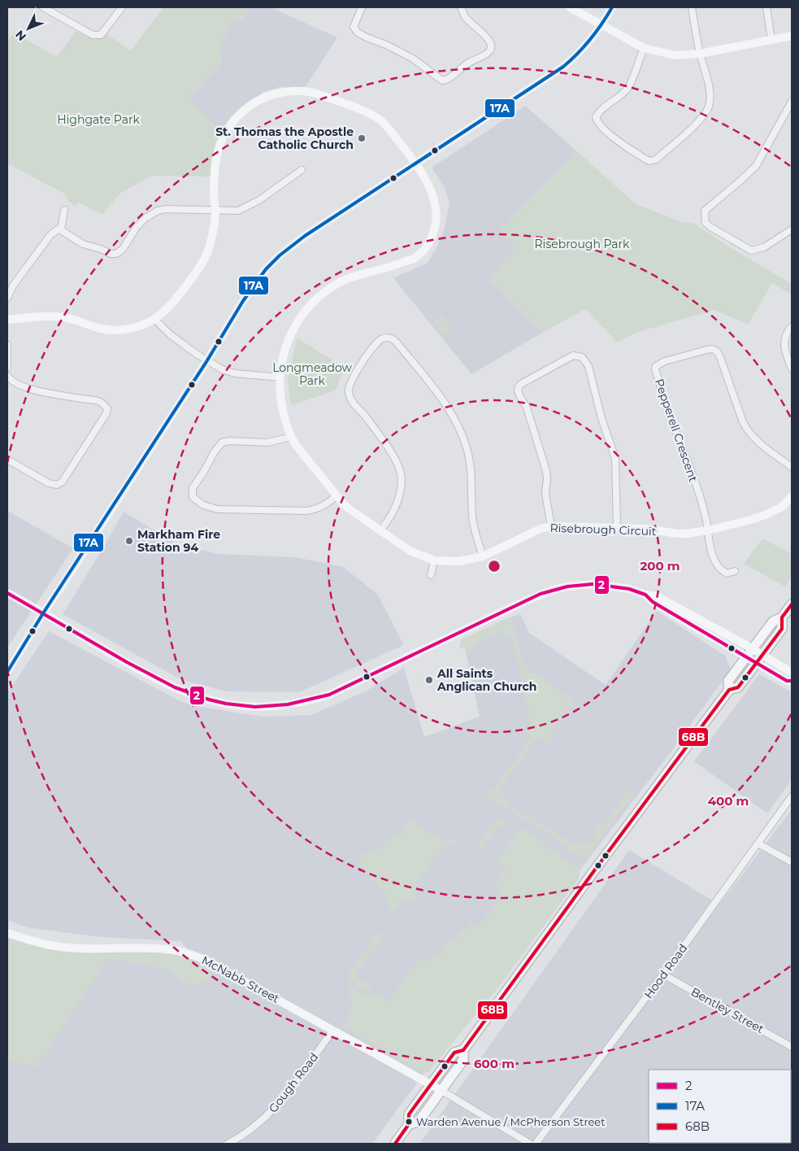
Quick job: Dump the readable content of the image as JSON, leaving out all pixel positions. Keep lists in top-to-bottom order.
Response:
{
  "streets": {
    "street": [
      "Pepperell Crescent",
      "Risebrough Circuit",
      "Hood Road",
      "McNabb Street",
      "Bentley Street",
      "Gough Road"
    ]
  },
  "crossings": [
    ["Pepperell Crescent", "Risebrough Circuit"],
    ["Hood Road", "Bentley Street"],
    ["McNabb Street", "Gough Road"]
  ],
  "parks": ["Highgate Park", "Risebrough Park", "Longmeadow Park"],
  "places": [
    "St. Thomas the Apostle Catholic Church",
    "Markham Fire Station 94",
    "All Saints Anglican Church",
    "Warden Avenue / McPherson Street"
  ],
  "lines": ["transit line 17A", "transit line 2", "transit line 68B"],
  "legend": ["2", "17A", "68B"],
  "north": "bottom left",
  "rings": ["200 m", "400 m", "600 m"]
}
